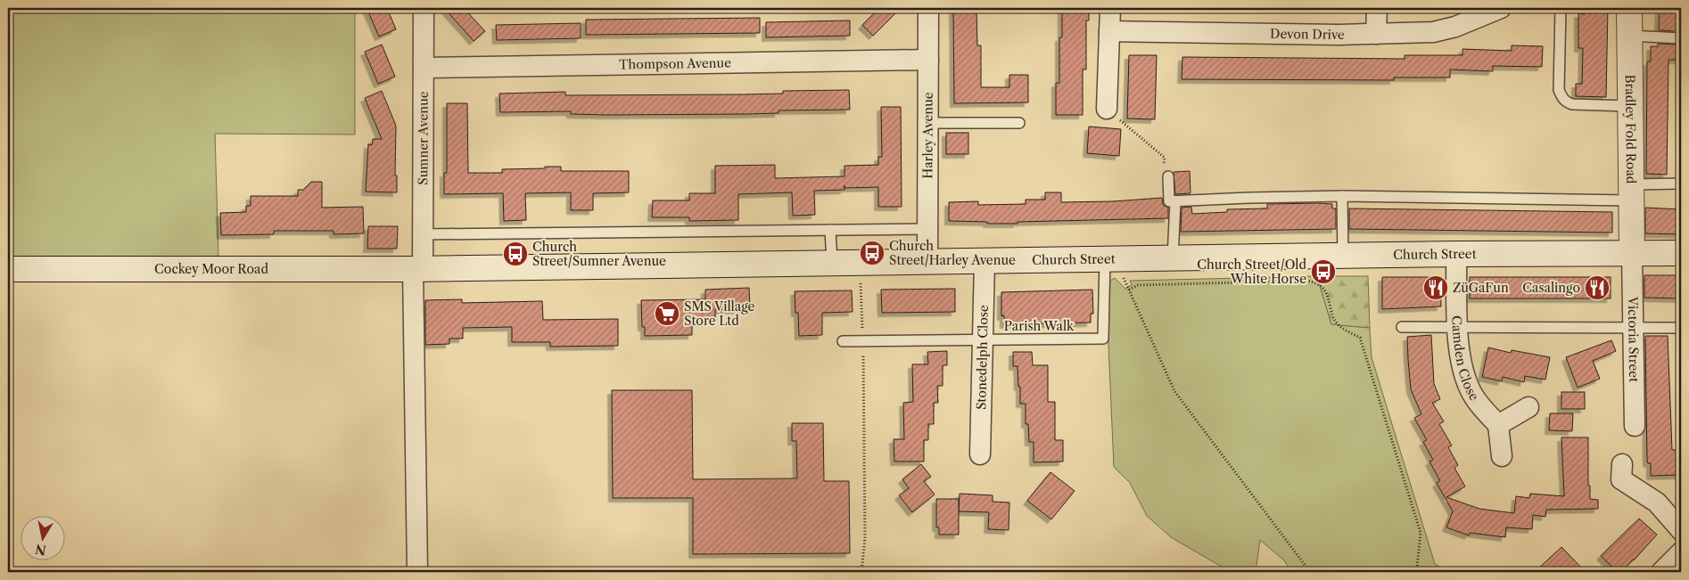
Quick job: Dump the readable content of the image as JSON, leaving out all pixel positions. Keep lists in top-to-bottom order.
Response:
{
  "streets": {
    "main road": ["Bradley Fold Road", "Church Street", "Cockey Moor Road"],
    "street": [
      "Devon Drive",
      "Thompson Avenue",
      "Harley Avenue",
      "Sumner Avenue",
      "Victoria Street",
      "Camden Close",
      "Stonedelph Close"
    ],
    "lane": ["Parish Walk"]
  },
  "crossings": [
    ["Thompson Avenue", "Harley Avenue"],
    ["Thompson Avenue", "Sumner Avenue"],
    ["Bradley Fold Road", "Church Street"],
    ["Bradley Fold Road", "Victoria Street"],
    ["Harley Avenue", "Church Street"],
    ["Sumner Avenue", "Church Street"],
    ["Sumner Avenue", "Cockey Moor Road"],
    ["Church Street", "Cockey Moor Road"],
    ["Church Street", "Parish Walk"],
    ["Church Street", "Victoria Street"],
    ["Church Street", "Camden Close"],
    ["Church Street", "Stonedelph Close"],
    ["Parish Walk", "Stonedelph Close"]
  ],
  "places": {
    "bus stop": ["Church Street/Harley Avenue", "Church Street/Sumner Avenue", "Church Street/Old White Horse"],
    "restaurant": ["ZüGaFun", "Casalingo"],
    "supermarket": ["SMS Village Store Ltd"]
  },
  "north": "bottom"
}
